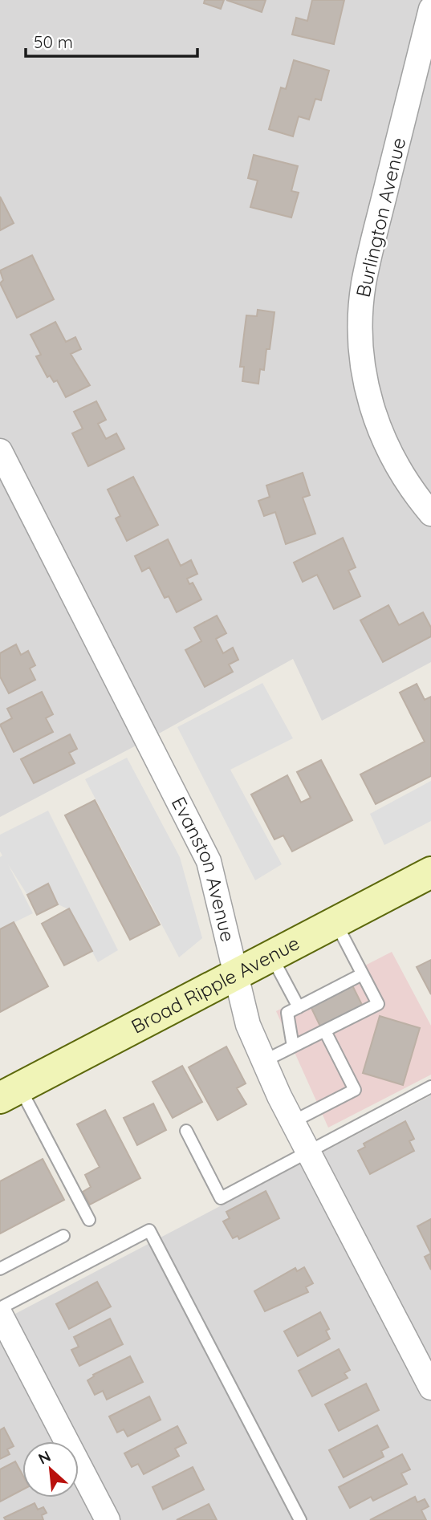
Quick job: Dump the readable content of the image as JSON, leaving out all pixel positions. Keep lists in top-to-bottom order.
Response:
{
  "streets": {
    "street": ["Burlington Avenue", "Evanston Avenue", "Broad Ripple Avenue"]
  },
  "crossings": [
    ["Evanston Avenue", "Broad Ripple Avenue"]
  ],
  "scale_bar": "50 m",
  "north": "top left"
}
